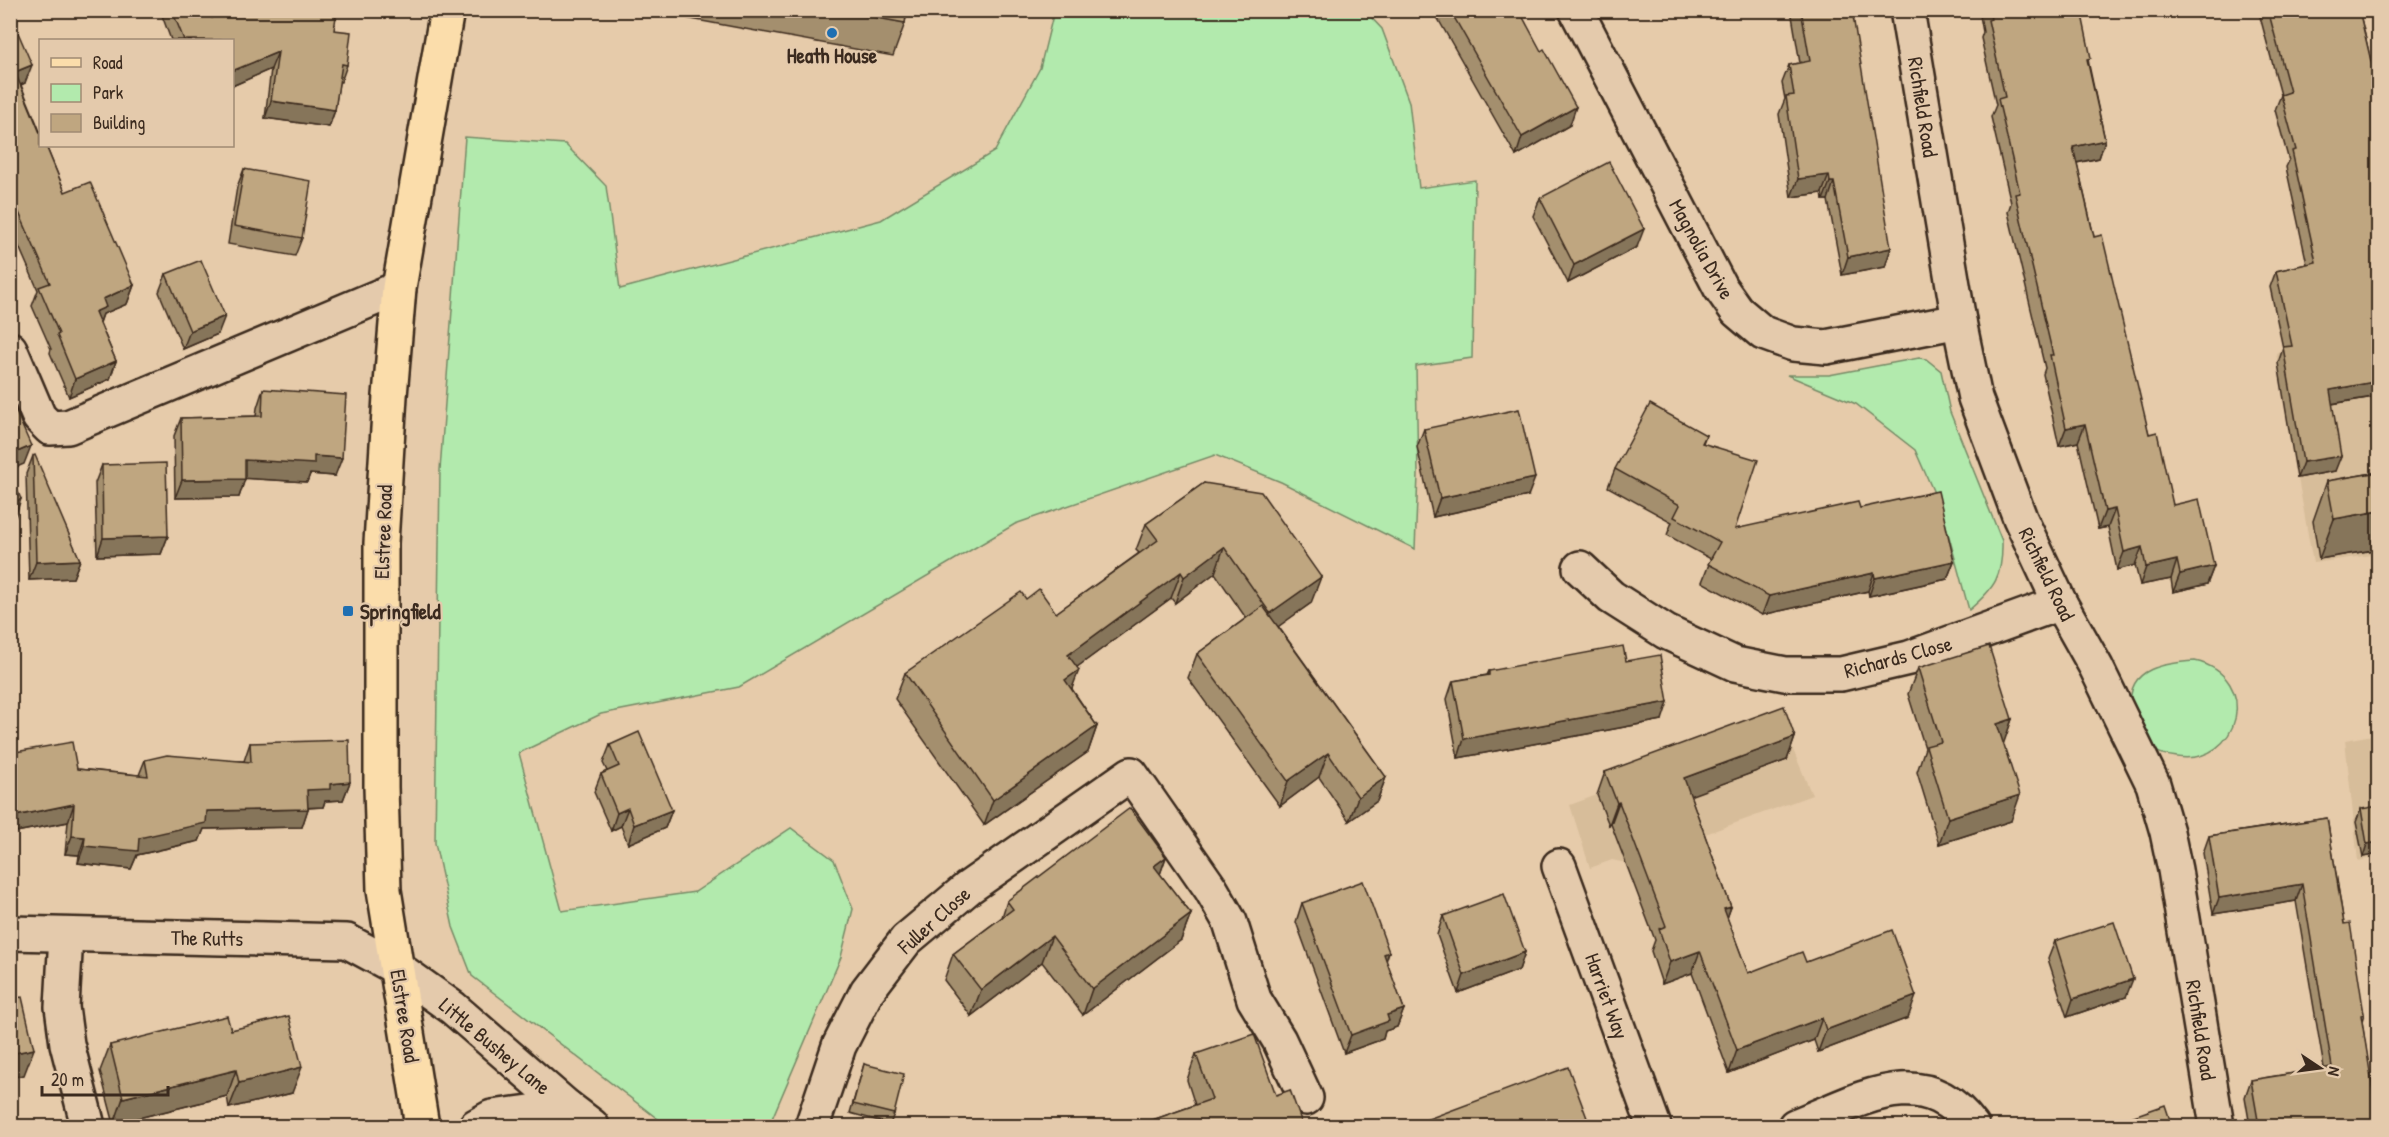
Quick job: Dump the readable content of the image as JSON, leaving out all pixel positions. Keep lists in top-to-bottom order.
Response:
{
  "streets": {
    "main road": ["Elstree Road"],
    "street": [
      "Richfield Road",
      "Magnolia Drive",
      "Richards Close",
      "Fuller Close",
      "The Rutts",
      "Harriet Way",
      "Little Bushey Lane"
    ]
  },
  "crossings": [
    ["Richfield Road", "Magnolia Drive"],
    ["Richfield Road", "Richards Close"],
    ["Elstree Road", "The Rutts"],
    ["Elstree Road", "Little Bushey Lane"],
    ["The Rutts", "Little Bushey Lane"]
  ],
  "places": {
    "other": ["Heath House"],
    "transit": ["Springfield"]
  },
  "legend": ["Road", "Park", "Building"],
  "scale_bar": "20 m",
  "north": "right"
}
